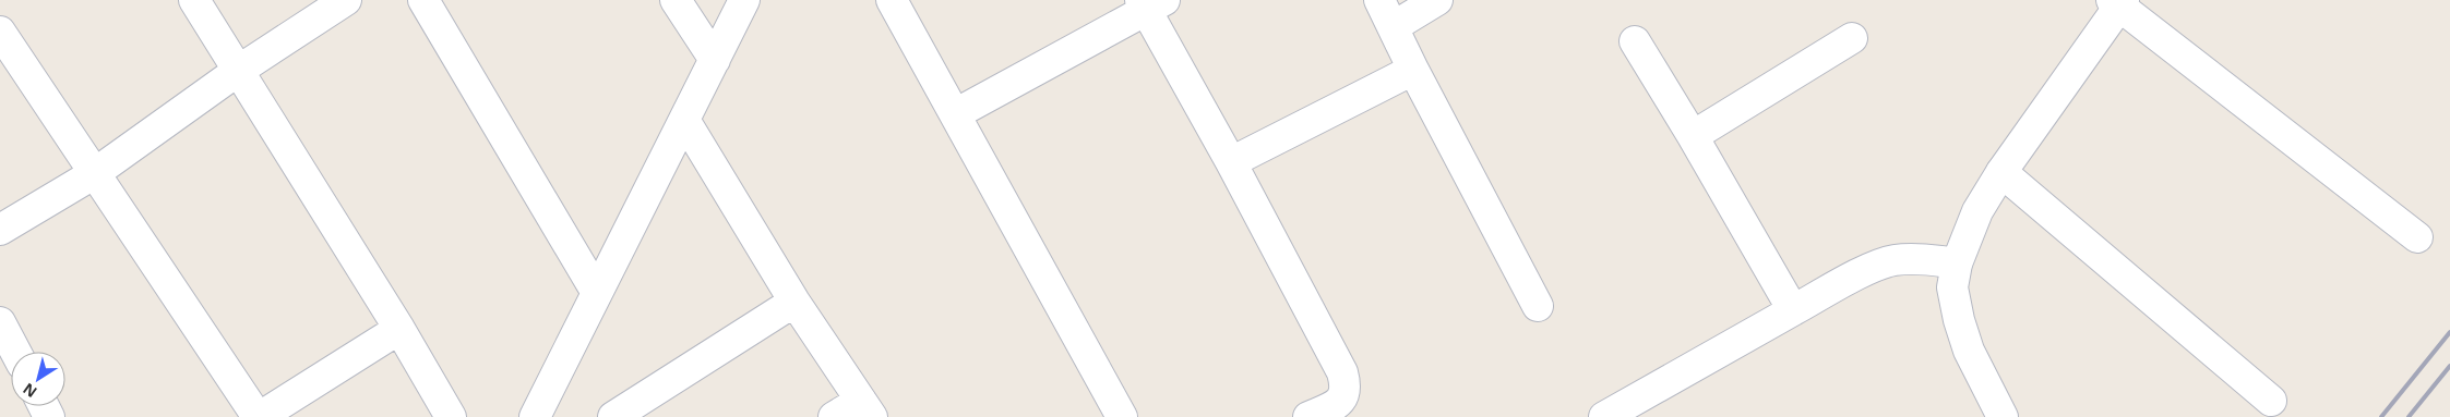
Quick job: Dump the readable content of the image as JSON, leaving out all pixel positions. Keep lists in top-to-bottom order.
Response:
{
  "north": "bottom left"
}
